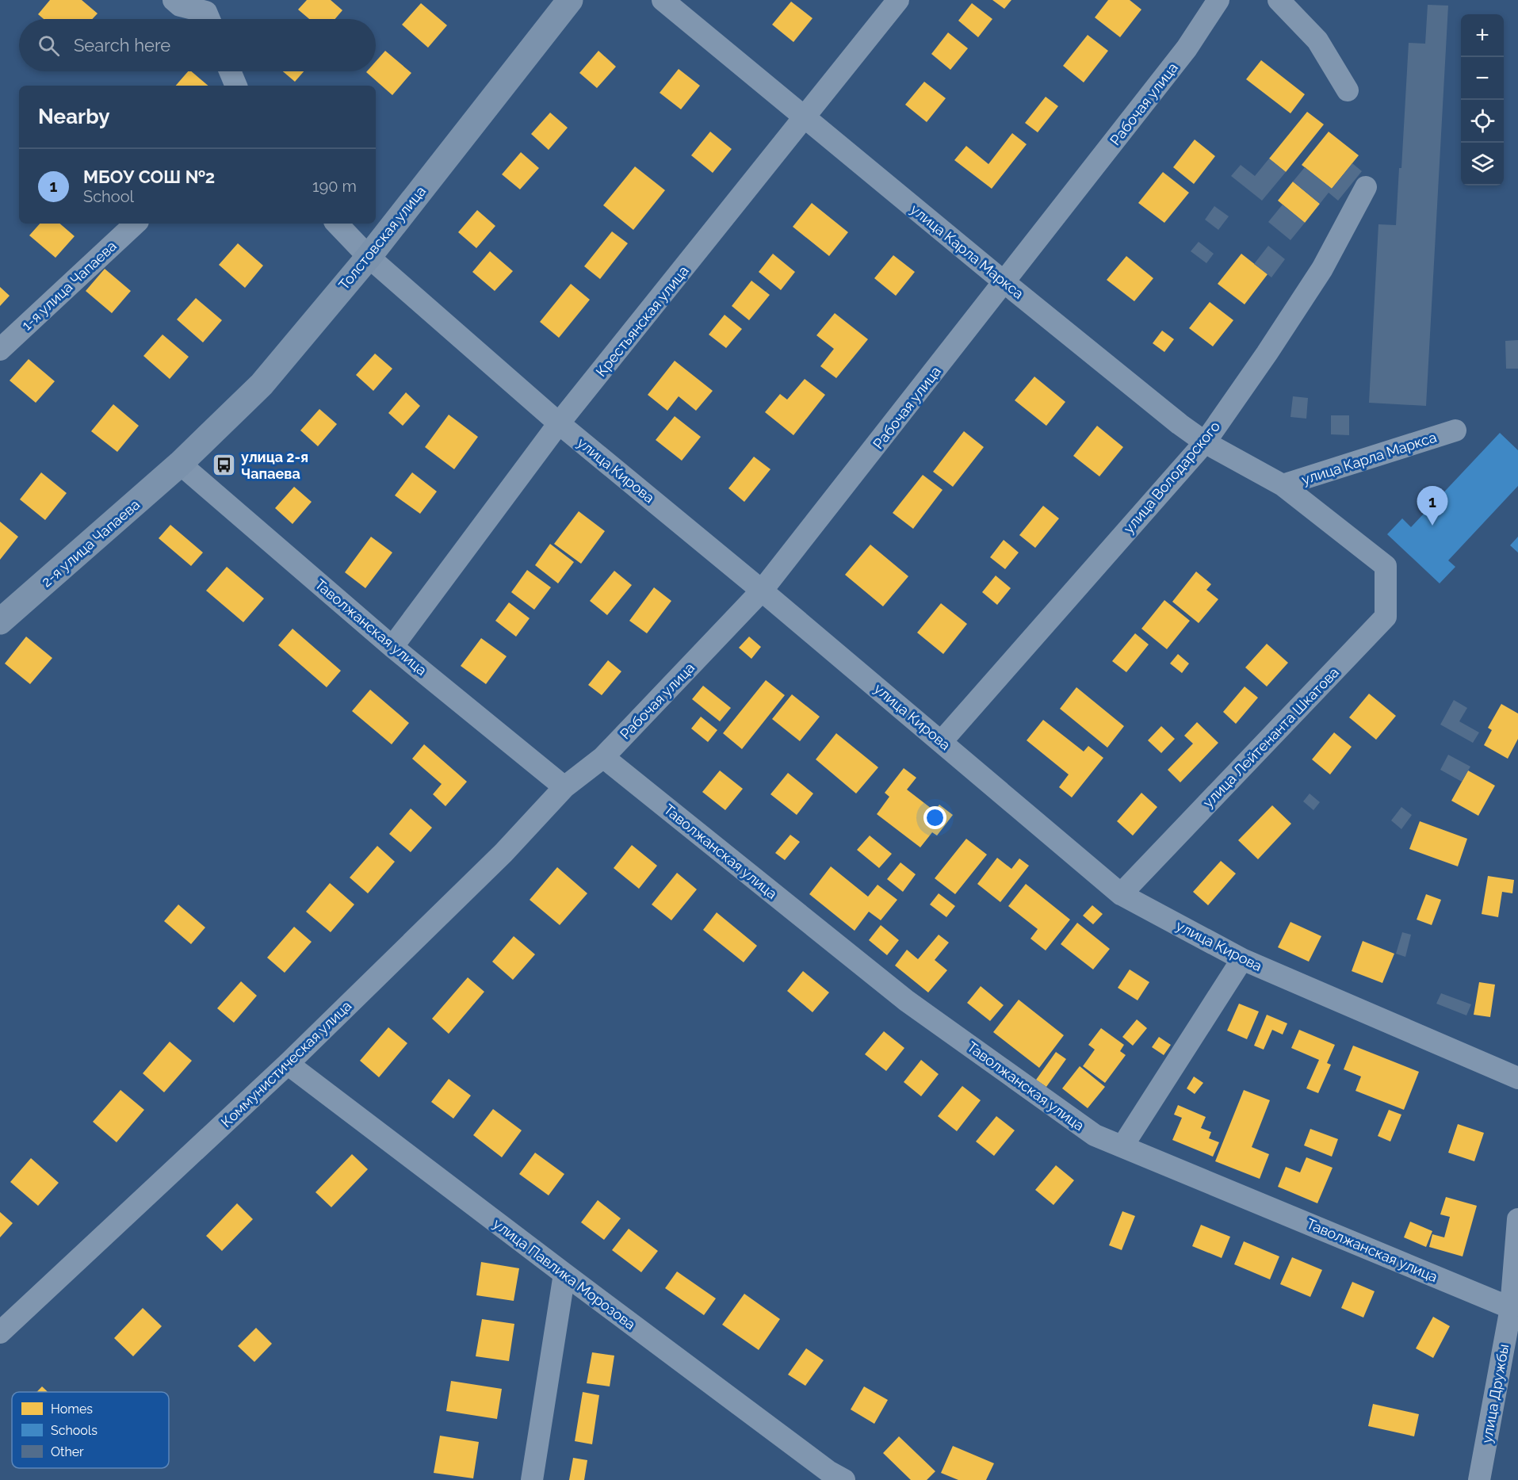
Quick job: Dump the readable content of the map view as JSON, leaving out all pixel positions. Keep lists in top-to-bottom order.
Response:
{
  "streets": {
    "main road": ["Толстовская улица", "2-я улица Чапаева"],
    "street": [
      "Рабочая улица",
      "улица Карла Маркса",
      "1-я улица Чапаева",
      "Крестьянская улица",
      "улица Кирова",
      "улица Володарского",
      "Таволжанская улица",
      "улица Лейтенанта Шкатова",
      "Коммунистическая улица",
      "улица Павлика Морозова",
      "улица Дружбы"
    ]
  },
  "crossings": [
    ["Рабочая улица", "улица Карла Маркса"],
    ["Рабочая улица", "улица Кирова"],
    ["Рабочая улица", "Таволжанская улица"],
    ["Рабочая улица", "Коммунистическая улица"],
    ["Толстовская улица", "улица Кирова"],
    ["Толстовская улица", "2-я улица Чапаева"],
    ["Толстовская улица", "Таволжанская улица"],
    ["улица Карла Маркса", "Крестьянская улица"],
    ["улица Карла Маркса", "улица Володарского"],
    ["улица Карла Маркса", "улица Лейтенанта Шкатова"],
    ["Крестьянская улица", "улица Кирова"],
    ["Крестьянская улица", "Таволжанская улица"],
    ["улица Кирова", "улица Володарского"],
    ["улица Кирова", "улица Лейтенанта Шкатова"],
    ["2-я улица Чапаева", "Таволжанская улица"],
    ["Таволжанская улица", "Коммунистическая улица"],
    ["Таволжанская улица", "улица Дружбы"],
    ["Коммунистическая улица", "улица Павлика Морозова"]
  ],
  "places": {
    "bus stop": ["улица 2-я Чапаева"]
  },
  "legend": ["Homes", "Schools", "Other"],
  "page": {
    "map_buttons": ["+", "−"],
    "search": "Search here",
    "heading": "Nearby",
    "list": [
      {
        "mark": "1",
        "name": "МБОУ СОШ №2",
        "note": "School",
        "value": "190 m"
      }
    ],
    "pins": "1"
  }
}
